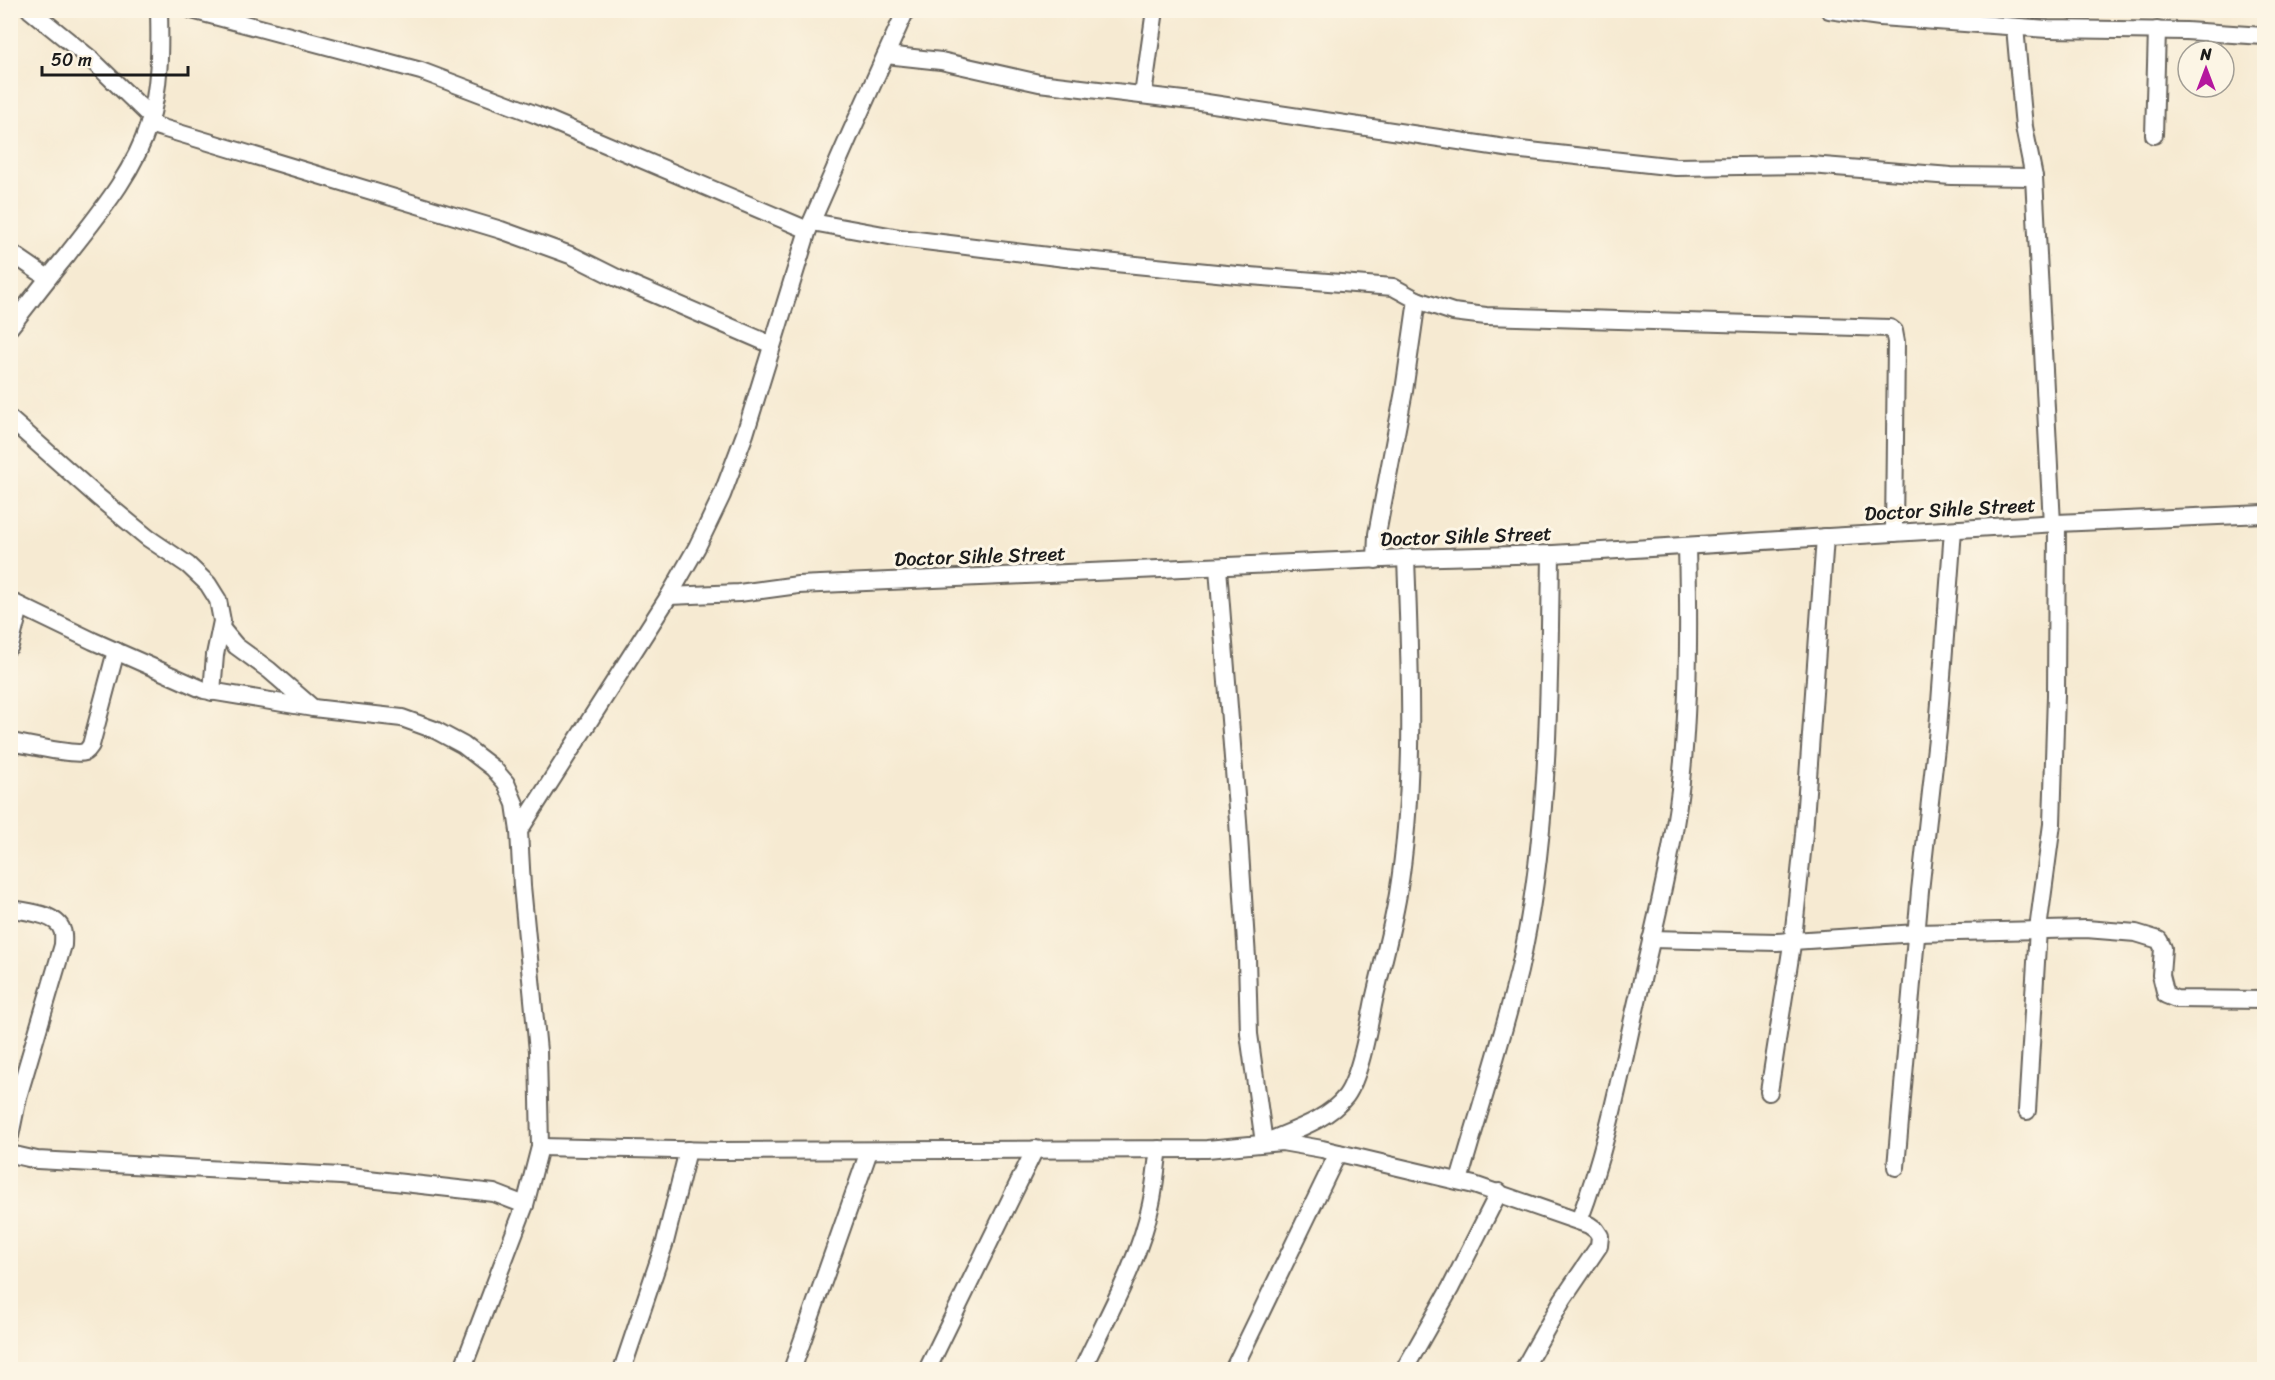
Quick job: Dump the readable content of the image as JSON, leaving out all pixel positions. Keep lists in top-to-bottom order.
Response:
{
  "streets": {
    "street": ["Doctor Sihle Street"]
  },
  "scale_bar": "50 m",
  "north": "top"
}
